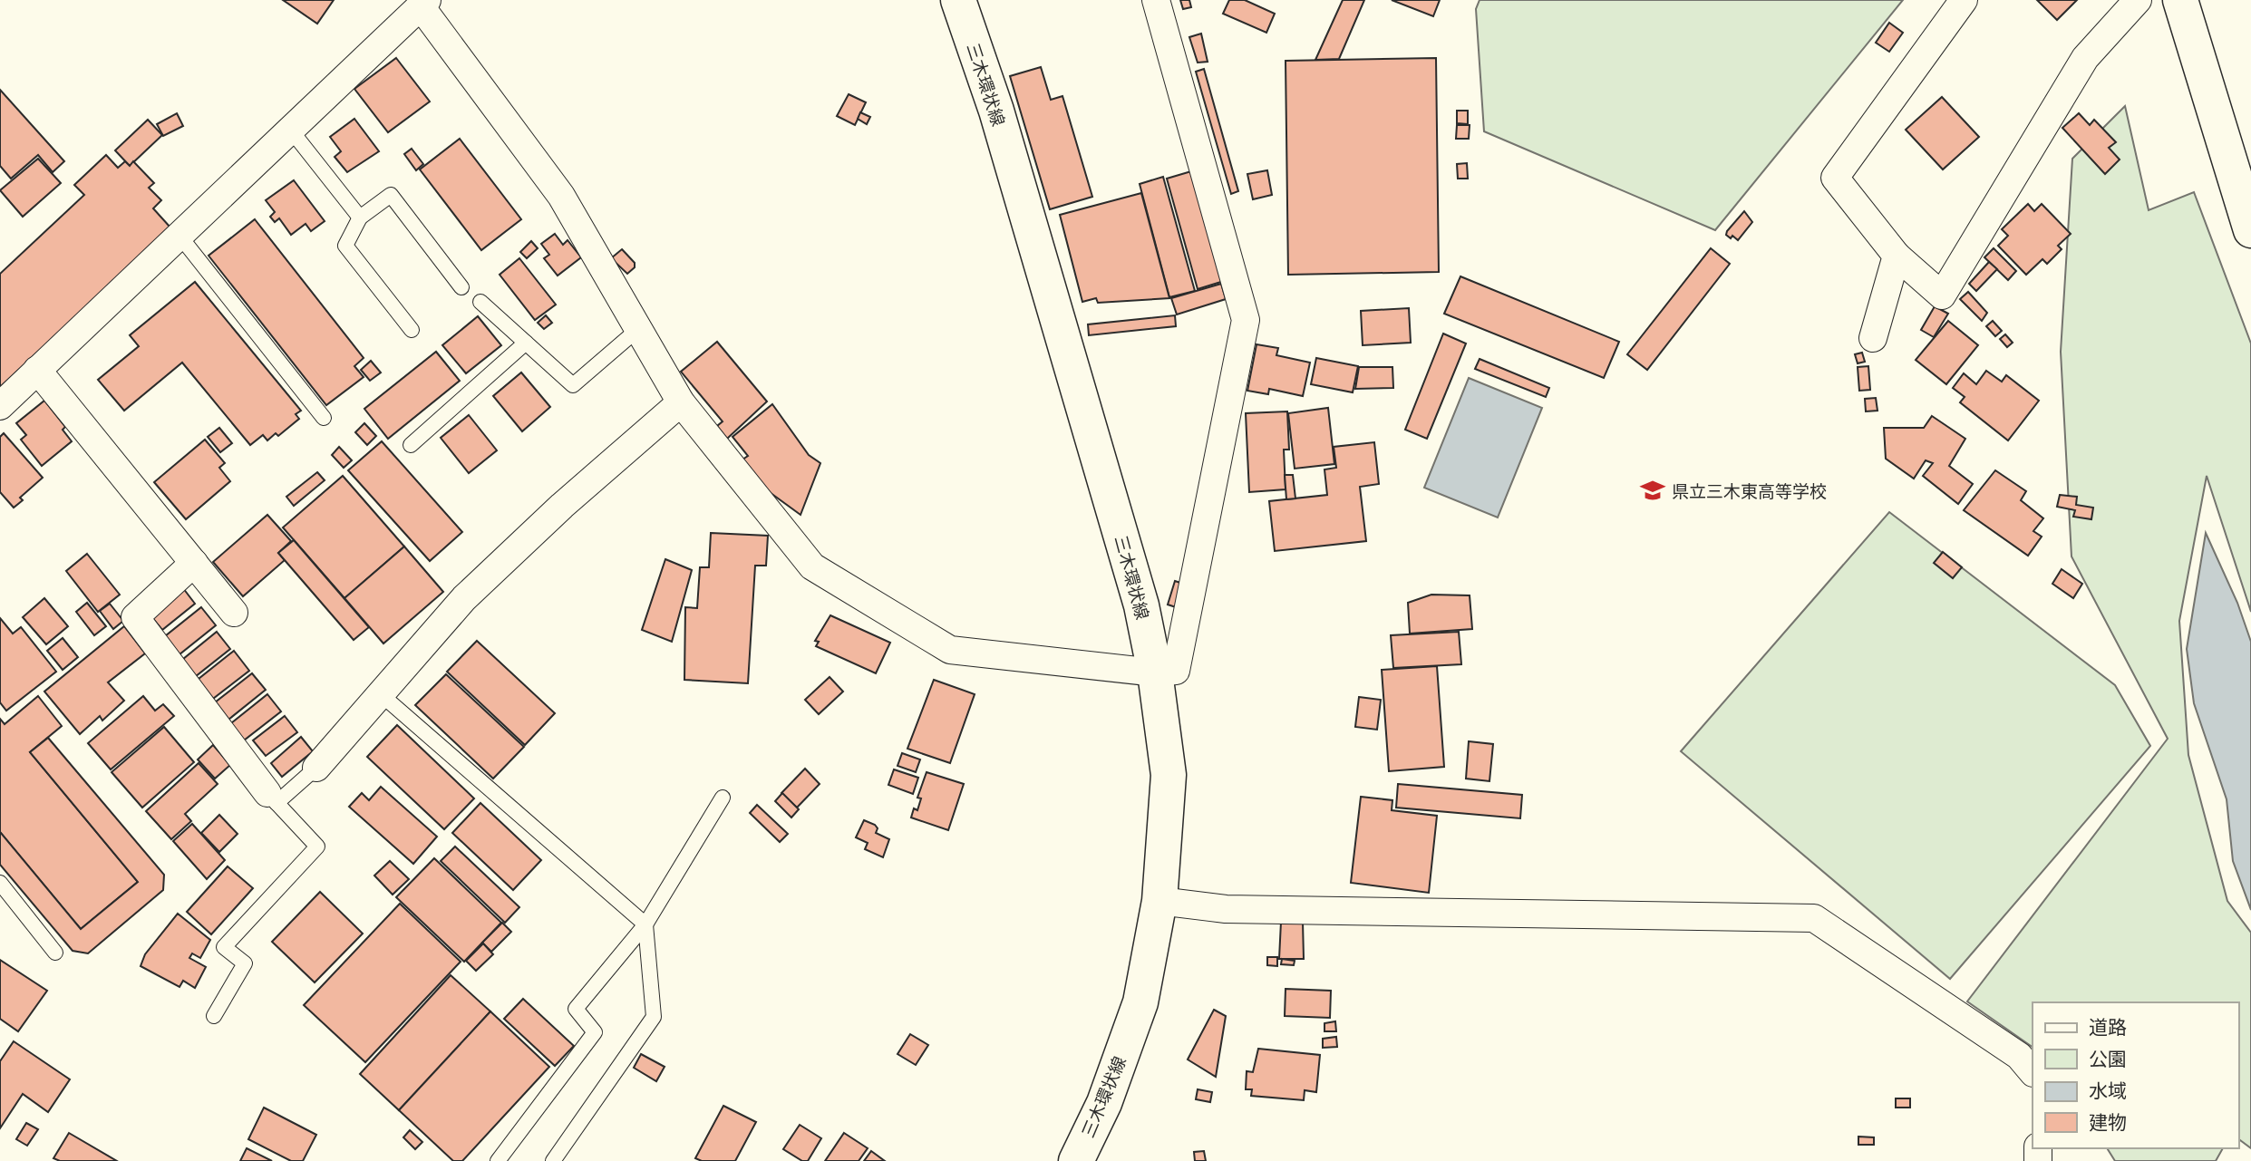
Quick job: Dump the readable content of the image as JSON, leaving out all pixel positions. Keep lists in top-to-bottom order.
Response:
{
  "streets": {
    "main road": ["三木環状線"]
  },
  "places": {
    "school or university": ["県立三木東高等学校"]
  },
  "legend": [
    "道路",
    "公園",
    "水域",
    "建物"
  ]
}
